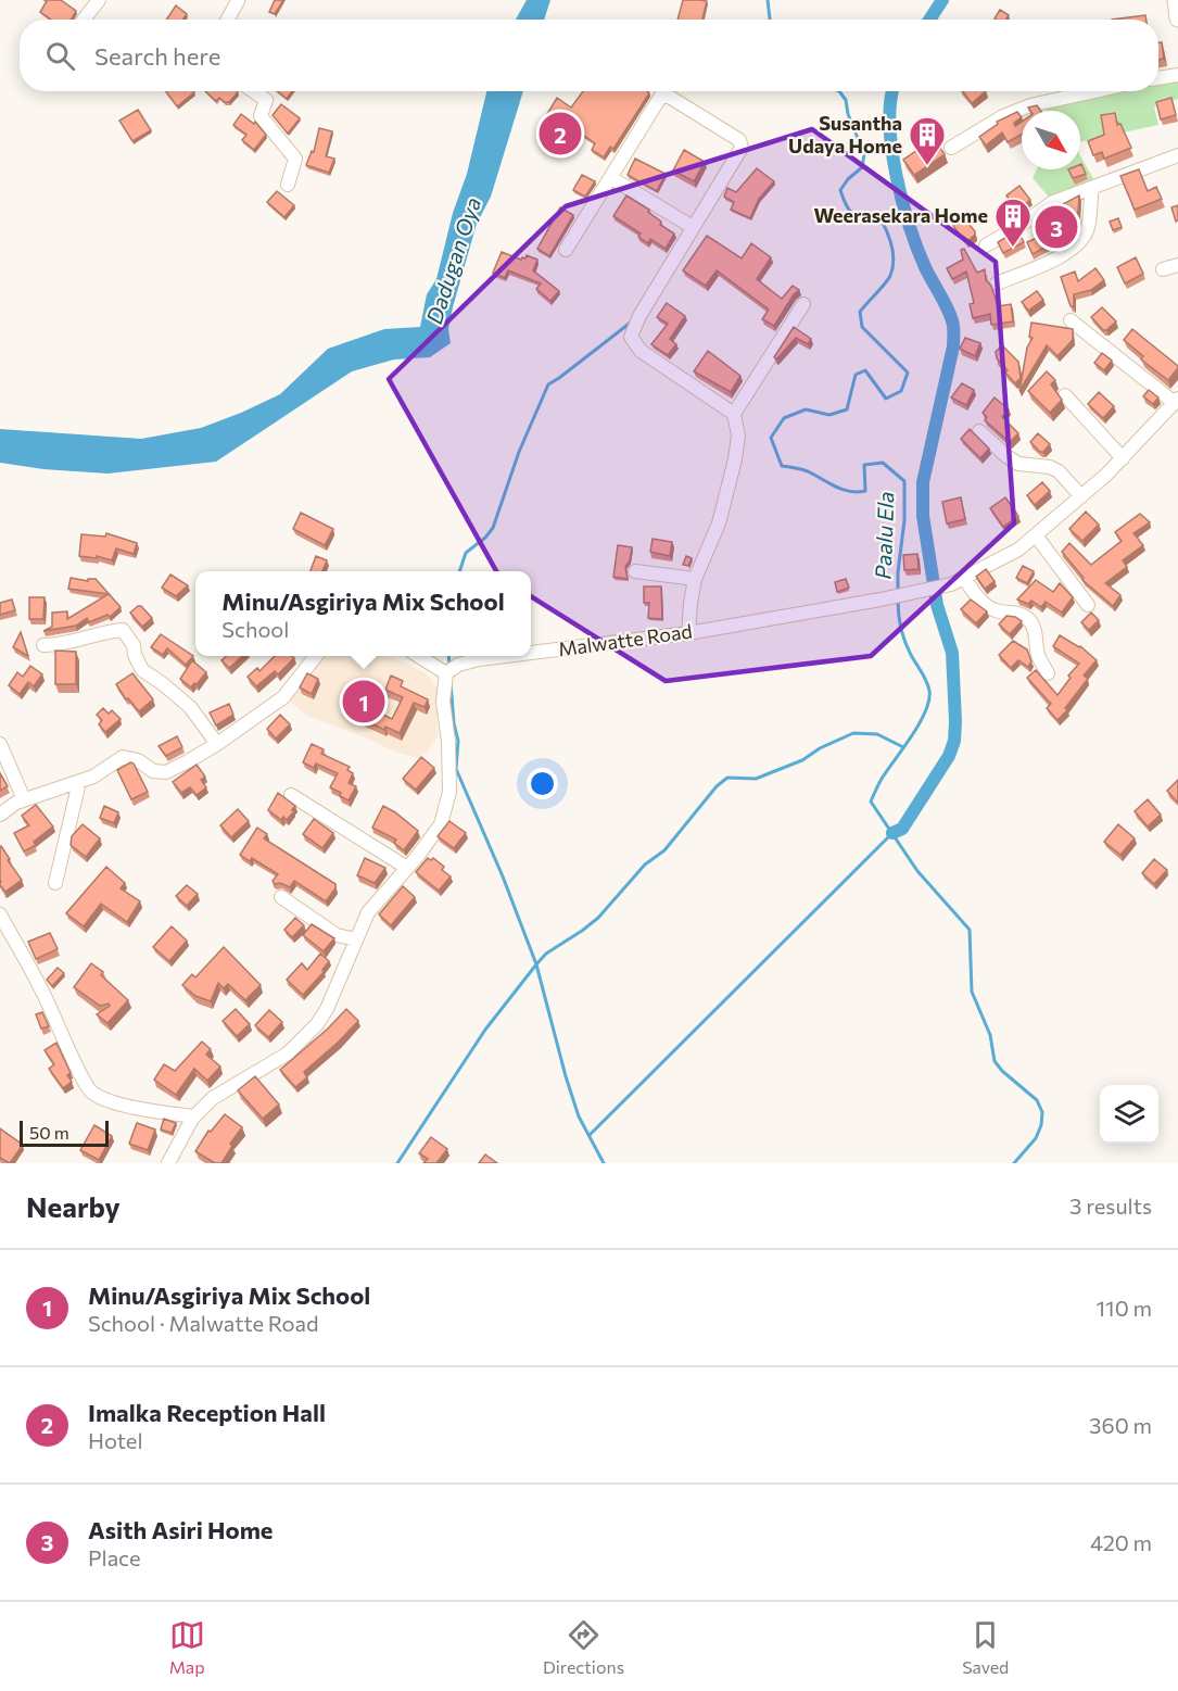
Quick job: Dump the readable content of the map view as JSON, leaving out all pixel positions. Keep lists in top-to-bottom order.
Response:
{
  "streets": {
    "street": ["Malwatte Road"]
  },
  "water": ["Dadugan Oya", "Paalu Ela"],
  "places": {
    "building": ["Susantha Udaya Home", "Weerasekara Home"]
  },
  "scale_bar": "50 m",
  "north": "bottom right",
  "page": {
    "search": "Search here",
    "pins": ["2", "3", "1"],
    "popup": ["Minu/Asgiriya Mix School", "School"],
    "scale": "50 m",
    "heading": ["Nearby", "3 results"],
    "list": [
      {
        "mark": "1",
        "name": "Minu/Asgiriya Mix School",
        "note": "School · Malwatte Road",
        "value": "110 m"
      },
      {
        "mark": "2",
        "name": "Imalka Reception Hall",
        "note": "Hotel",
        "value": "360 m"
      },
      {
        "mark": "3",
        "name": "Asith Asiri Home",
        "note": "Place",
        "value": "420 m"
      }
    ],
    "nav": ["Map", "Directions", "Saved"]
  }
}
